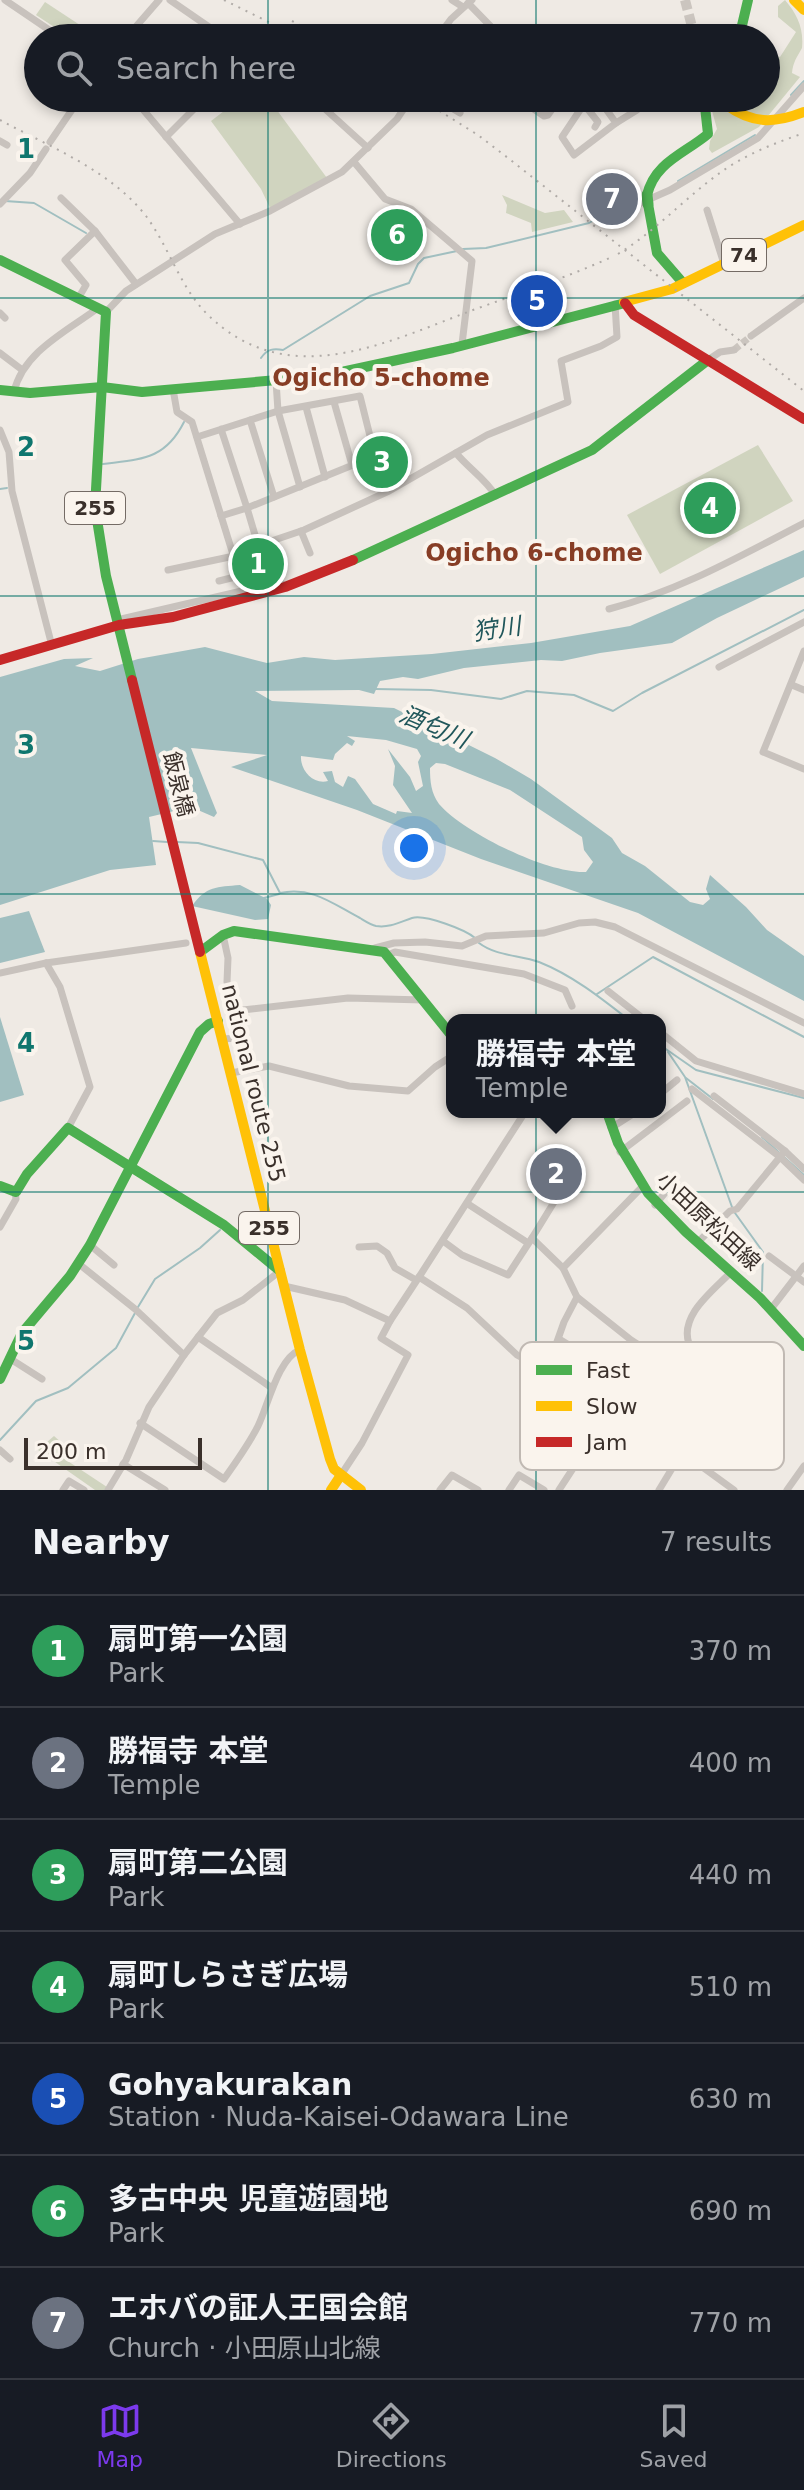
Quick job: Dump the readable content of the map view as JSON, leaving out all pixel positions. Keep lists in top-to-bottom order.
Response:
{
  "streets": {
    "main road": [
      "74",
      "255",
      "飯泉橋",
      "national route 255",
      "小田原松田線"
    ]
  },
  "crossings": [
    ["255", "飯泉橋"],
    ["飯泉橋", "national route 255"]
  ],
  "districts": ["Ogicho 5-chome", "Ogicho 6-chome"],
  "water": ["狩川", "酒匂川"],
  "legend": ["Fast", "Slow", "Jam"],
  "scale_bar": "200 m",
  "page": {
    "search": "Search here",
    "pins": [
      "7",
      "6",
      "5",
      "3",
      "4",
      "1",
      "2"
    ],
    "popup": ["勝福寺 本堂", "Temple"],
    "scale": "200 m",
    "heading": ["Nearby", "7 results"],
    "list": [
      {
        "mark": "1",
        "name": "扇町第一公園",
        "note": "Park",
        "value": "370 m"
      },
      {
        "mark": "2",
        "name": "勝福寺 本堂",
        "note": "Temple",
        "value": "400 m"
      },
      {
        "mark": "3",
        "name": "扇町第二公園",
        "note": "Park",
        "value": "440 m"
      },
      {
        "mark": "4",
        "name": "扇町しらさぎ広場",
        "note": "Park",
        "value": "510 m"
      },
      {
        "mark": "5",
        "name": "Gohyakurakan",
        "note": "Station · Nuda-Kaisei-Odawara Line",
        "value": "630 m"
      },
      {
        "mark": "6",
        "name": "多古中央 児童遊園地",
        "note": "Park",
        "value": "690 m"
      },
      {
        "mark": "7",
        "name": "エホバの証人王国会館",
        "note": "Church · 小田原山北線",
        "value": "770 m"
      }
    ],
    "nav": ["Map", "Directions", "Saved"]
  },
  "grid": {
    "rows": [
      "1",
      "2",
      "3",
      "4",
      "5"
    ]
  }
}
